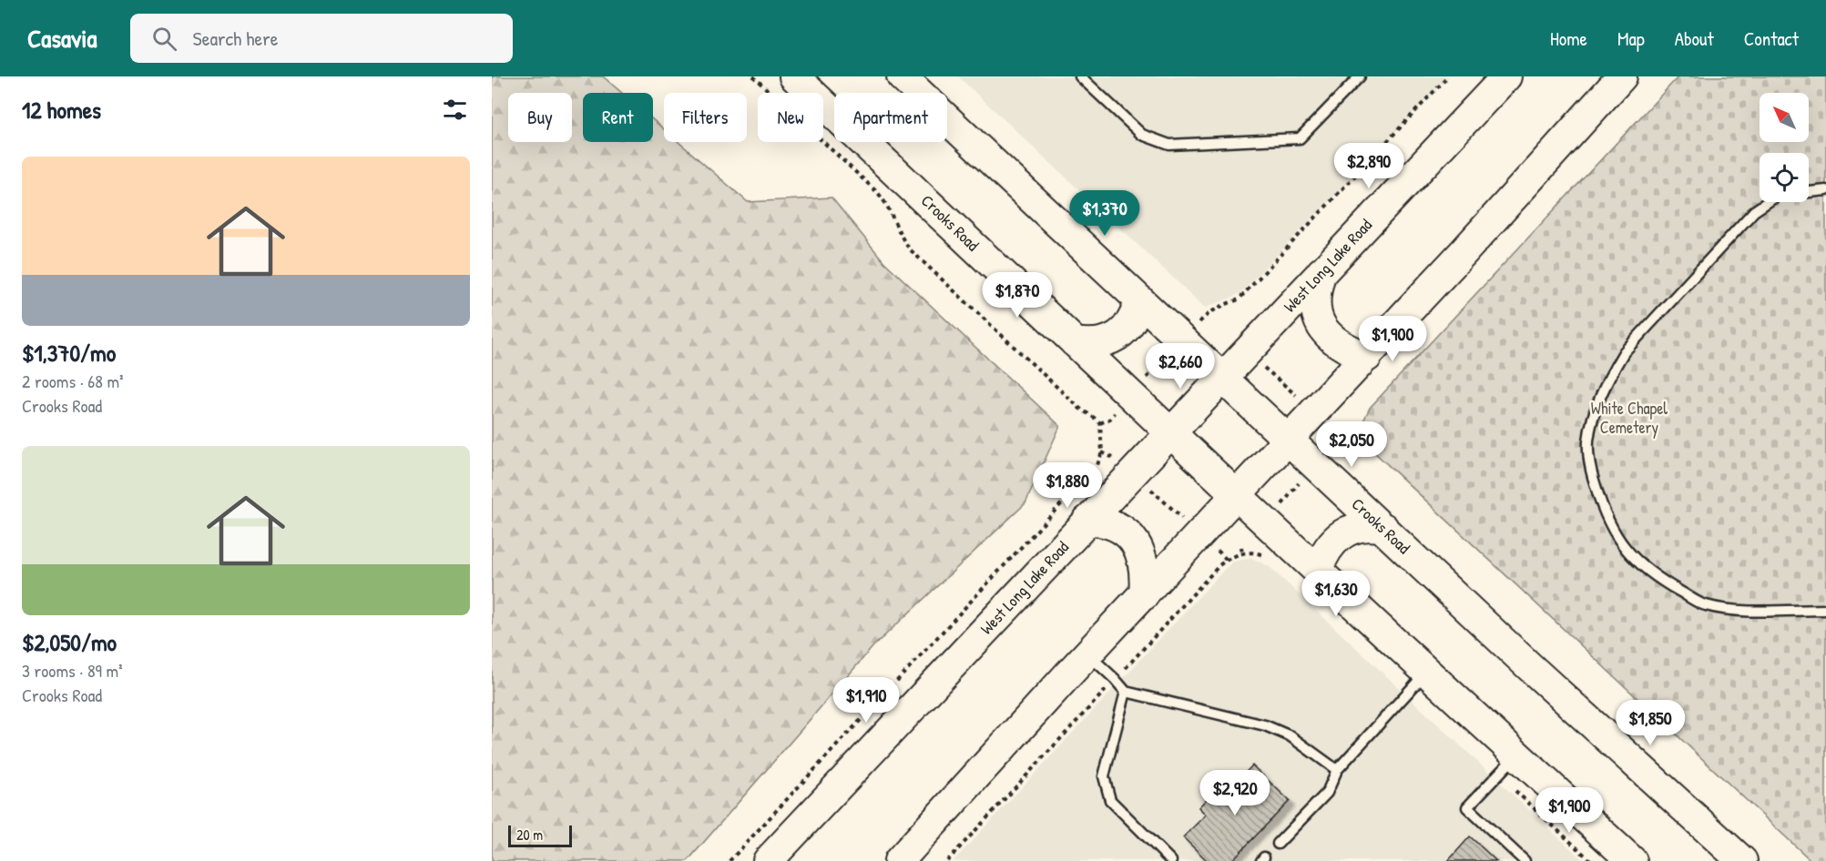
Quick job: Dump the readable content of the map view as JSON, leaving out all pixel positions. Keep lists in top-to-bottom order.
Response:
{
  "streets": {
    "main road": ["Crooks Road", "West Long Lake Road"]
  },
  "crossings": [
    ["Crooks Road", "West Long Lake Road"]
  ],
  "parks": ["White Chapel Cemetery"],
  "scale_bar": "20 m",
  "north": "top left",
  "page": {
    "header": "Casavia",
    "search": "Search here",
    "nav": [
      "Home",
      "Map",
      "About",
      "Contact"
    ],
    "heading": "12 homes",
    "chip": [
      "Buy",
      "Rent",
      "Filters",
      "New",
      "Apartment"
    ],
    "list": [
      {
        "name": "$1,370/mo",
        "note": "2 rooms · 68 m² · Crooks Road"
      },
      {
        "name": "$2,050/mo",
        "note": "3 rooms · 89 m² · Crooks Road"
      }
    ],
    "price": [
      "$2,890",
      "$1,370",
      "$1,870",
      "$1,900",
      "$2,660",
      "$2,050",
      "$1,880",
      "$1,630",
      "$1,910",
      "$1,850",
      "$2,920",
      "$1,900"
    ],
    "scale": "20 m"
  }
}
